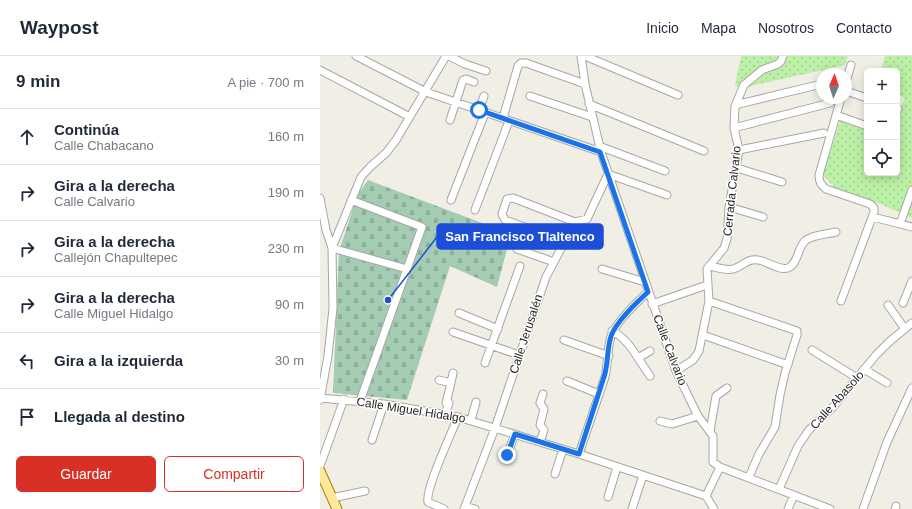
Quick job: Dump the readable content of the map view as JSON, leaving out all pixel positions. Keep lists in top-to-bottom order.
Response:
{
  "streets": {
    "street": [
      "Cerrada Calvario",
      "Calle Jerusalén",
      "Calle Calvario",
      "Calle Abasolo",
      "Calle Miguel Hidalgo"
    ]
  },
  "crossings": [
    ["Calle Jerusalén", "Calle Calvario"],
    ["Calle Jerusalén", "Calle Miguel Hidalgo"]
  ],
  "places": ["San Francisco Tlaltenco"],
  "north": "top",
  "page": {
    "header": "Waypost",
    "nav": [
      "Inicio",
      "Mapa",
      "Nosotros",
      "Contacto"
    ],
    "heading": ["9 min", "A pie · 700 m"],
    "map_buttons": ["+", "−"],
    "list": [
      ["Continúa", "Calle Chabacano", "160 m"],
      ["Gira a la derecha", "Calle Calvario", "190 m"],
      ["Gira a la derecha", "Callejón Chapultepec", "230 m"],
      ["Gira a la derecha", "Calle Miguel Hidalgo", "90 m"],
      ["Gira a la izquierda", "30 m"],
      "Llegada al destino"
    ],
    "buttons": ["Guardar", "Compartir"]
  }
}
